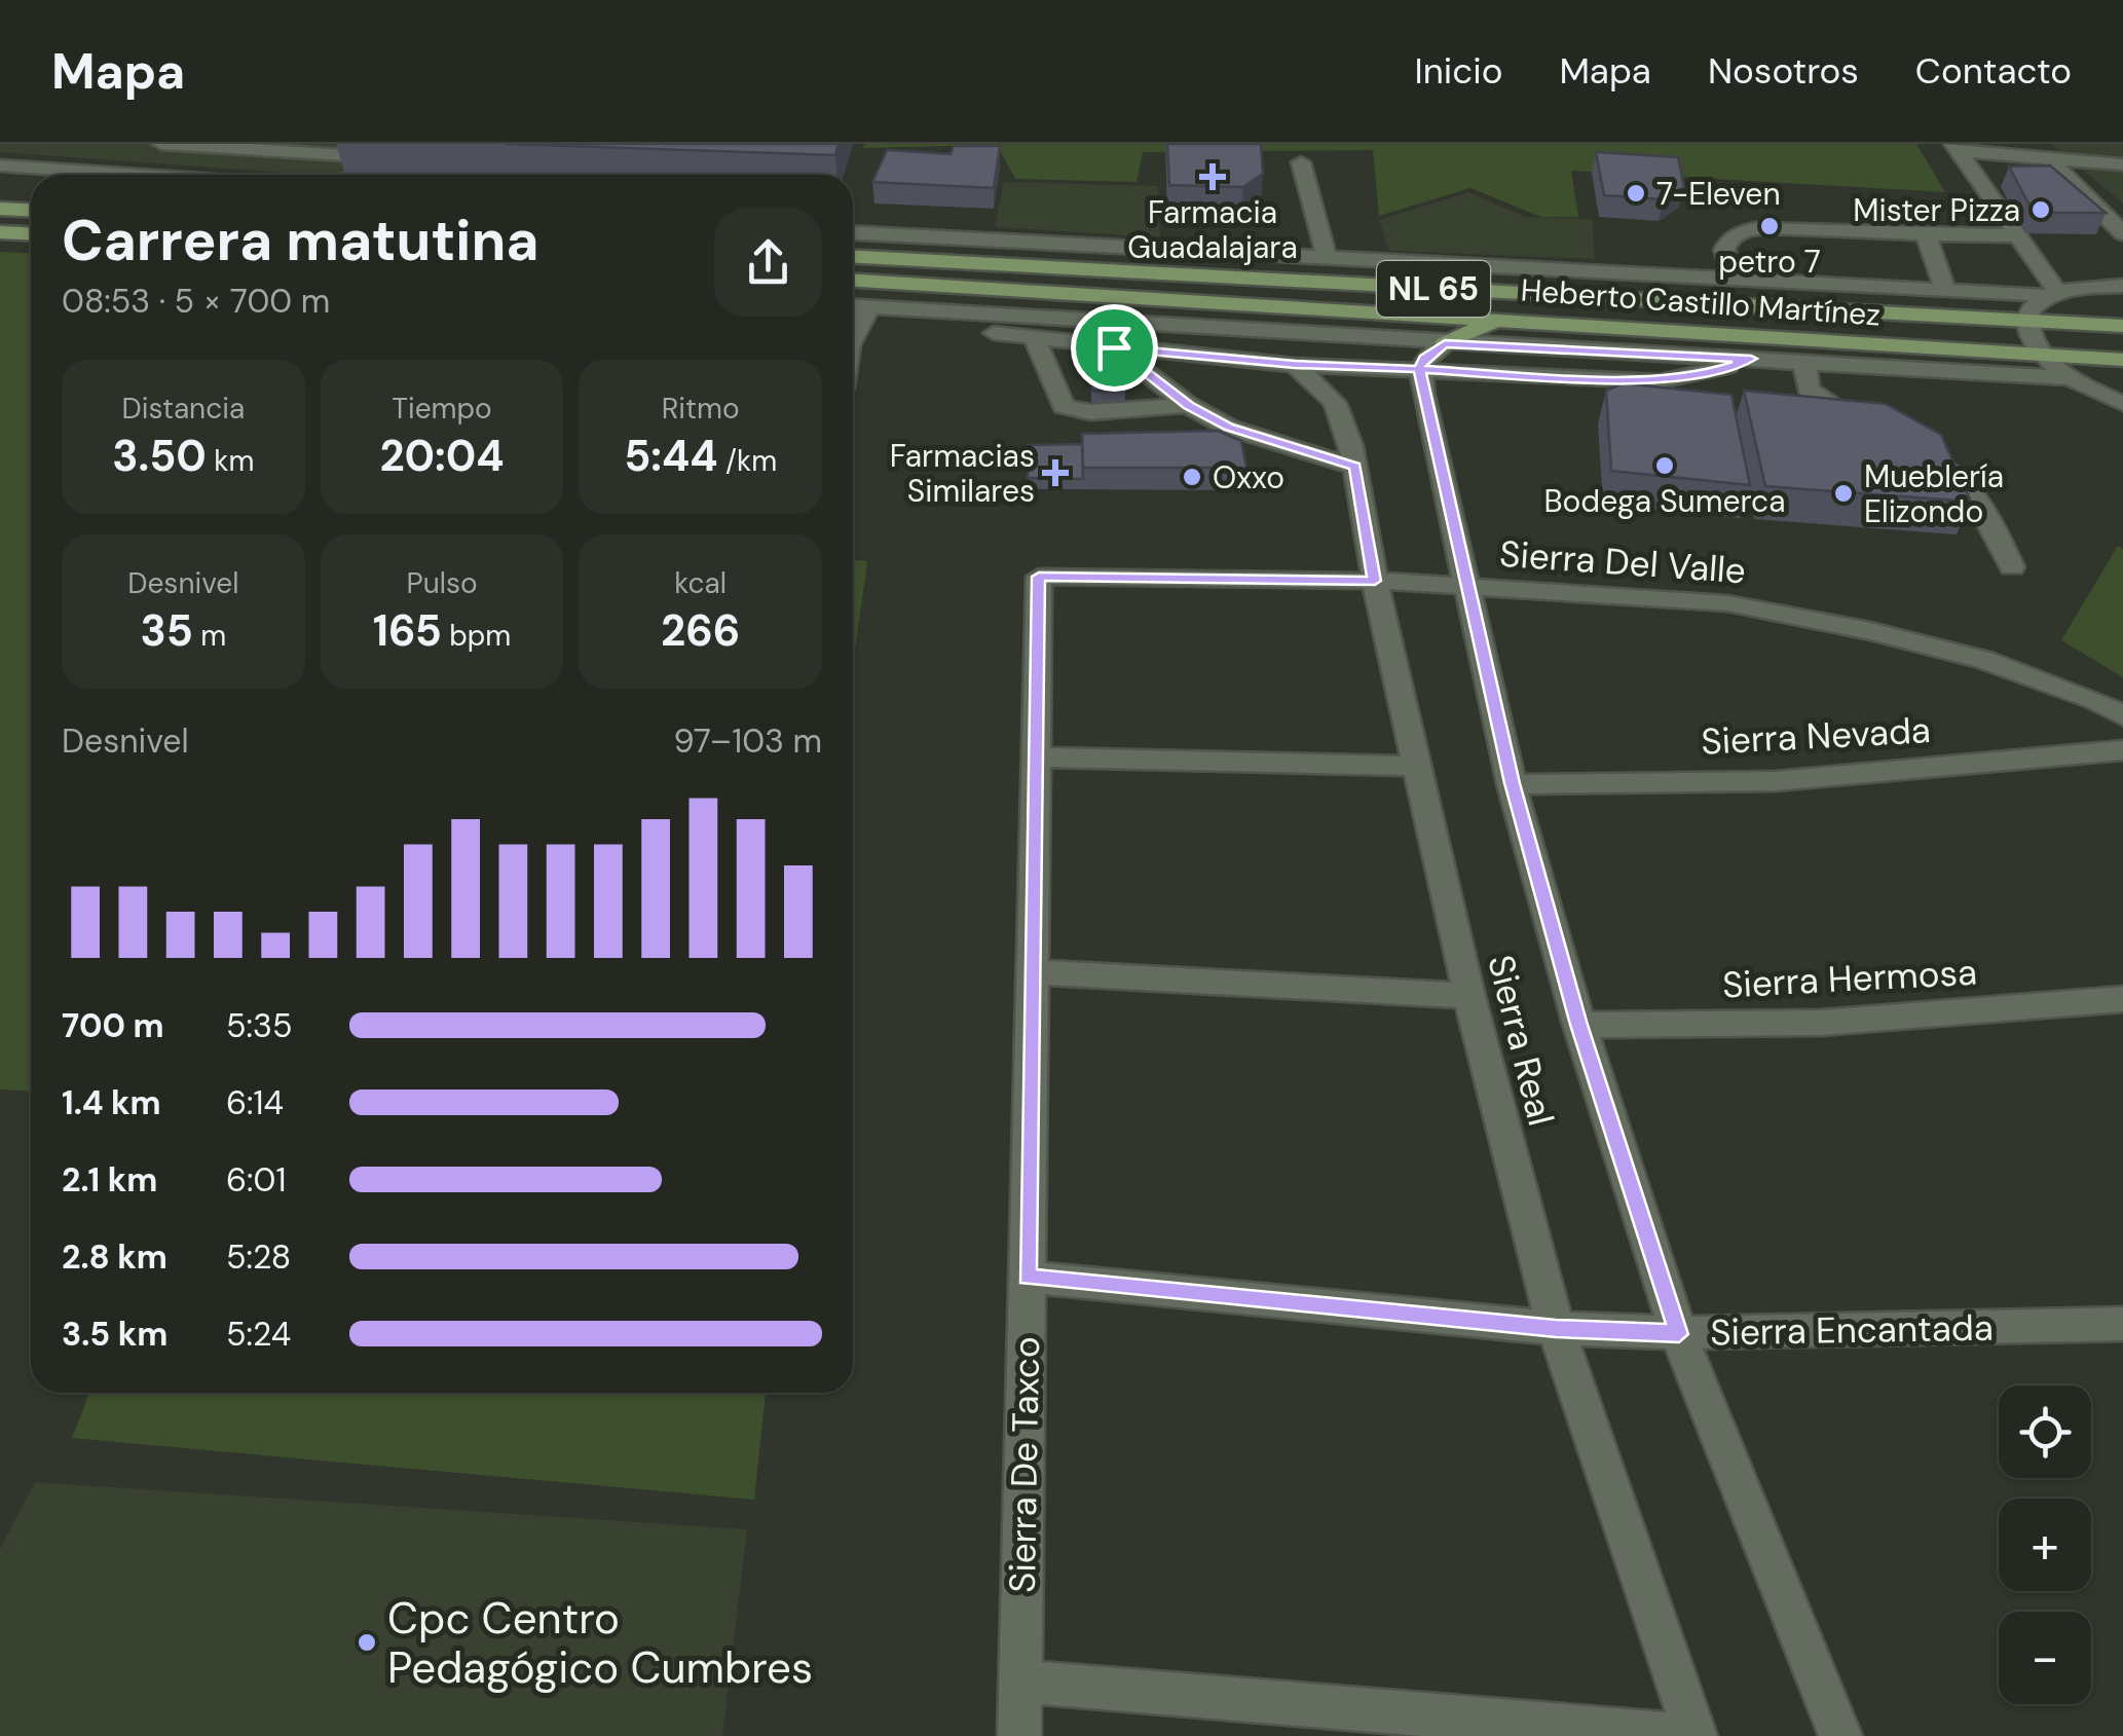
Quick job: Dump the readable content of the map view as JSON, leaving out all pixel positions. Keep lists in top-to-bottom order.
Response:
{
  "streets": {
    "main road": ["NL 65", "Heberto Castillo Martínez"],
    "street": [
      "Sierra Del Valle",
      "Sierra Nevada",
      "Sierra Hermosa",
      "Sierra Real",
      "Sierra Encantada",
      "Sierra De Taxco"
    ]
  },
  "crossings": [
    ["Sierra Del Valle", "Sierra Real"],
    ["Sierra Del Valle", "Sierra De Taxco"],
    ["Sierra Nevada", "Sierra Real"],
    ["Sierra Hermosa", "Sierra Real"],
    ["Sierra Real", "Sierra Encantada"],
    ["Sierra Encantada", "Sierra De Taxco"]
  ],
  "places": {
    "health": ["Farmacia Guadalajara", "Farmacias Similares"],
    "other": [
      "7-Eleven",
      "Mister Pizza",
      "petro 7",
      "Bodega Sumerca",
      "Oxxo",
      "Mueblería Elizondo",
      "Cpc Centro Pedagógico Cumbres"
    ]
  },
  "page": {
    "header": "Mapa",
    "nav": [
      "Inicio",
      "Mapa",
      "Nosotros",
      "Contacto"
    ],
    "heading": ["Carrera matutina", "08:53 · 5 × 700 m"],
    "stats": [
      ["Distancia", "3.50 km"],
      ["Tiempo", "20:04"],
      ["Ritmo", "5:44 /km"],
      ["Desnivel", "35 m"],
      ["Pulso", "165 bpm"],
      ["kcal", "266"]
    ],
    "chart": ["Desnivel", "97–103 m"],
    "list": [
      {
        "name": "700 m",
        "note": "5:35"
      },
      {
        "name": "1.4 km",
        "note": "6:14"
      },
      {
        "name": "2.1 km",
        "note": "6:01"
      },
      {
        "name": "2.8 km",
        "note": "5:28"
      },
      {
        "name": "3.5 km",
        "note": "5:24"
      }
    ],
    "map_buttons": ["+", "−"]
  }
}
